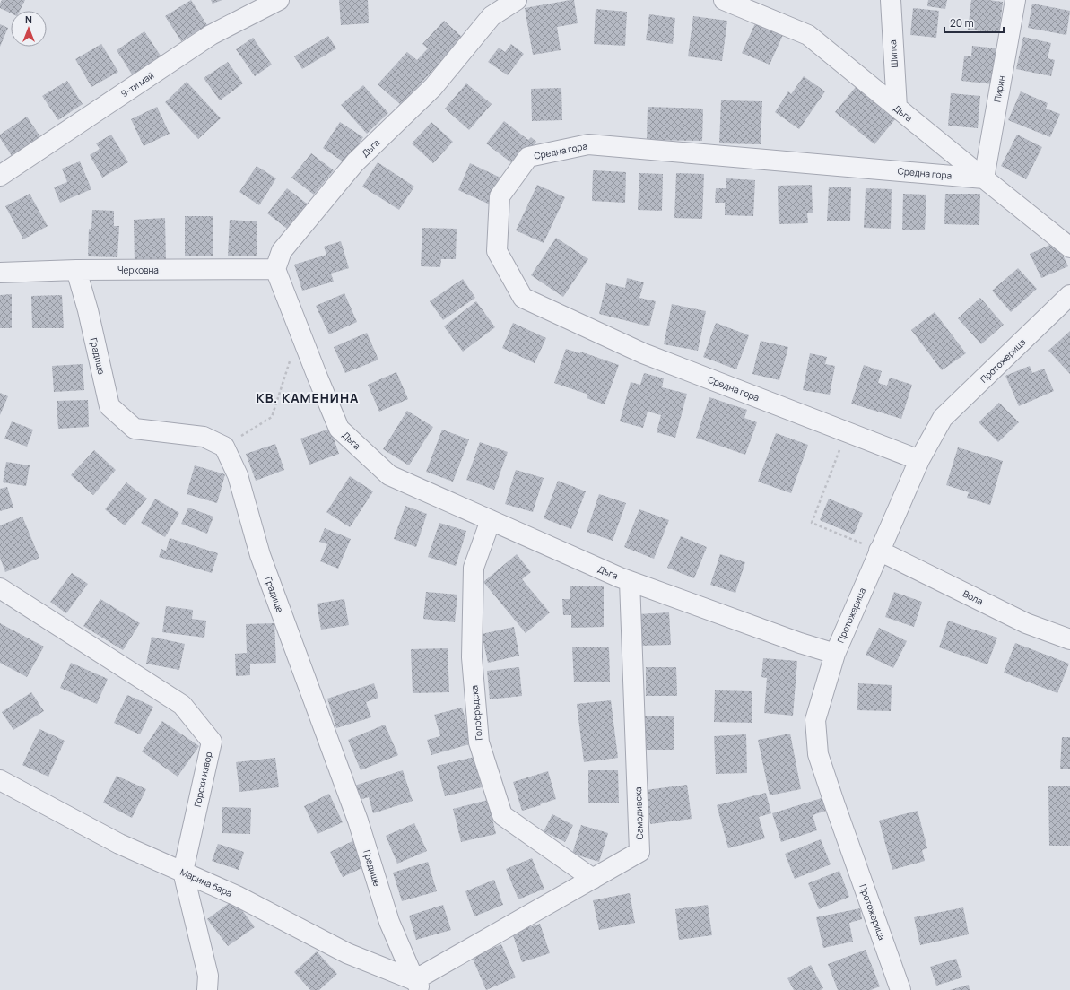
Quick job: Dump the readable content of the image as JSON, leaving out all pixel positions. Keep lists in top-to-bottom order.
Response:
{
  "streets": {
    "street": [
      "Шипка",
      "9-ти май",
      "Пирин",
      "Дъга",
      "Средна гора",
      "Черковна",
      "Градище",
      "Протожерица",
      "Вола",
      "Голобръдска",
      "Горски извор",
      "Самодивска",
      "Марина бара"
    ]
  },
  "crossings": [
    ["Шипка", "Дъга"],
    ["Пирин", "Дъга"],
    ["Пирин", "Средна гора"],
    ["Дъга", "Средна гора"],
    ["Дъга", "Черковна"],
    ["Дъга", "Протожерица"],
    ["Дъга", "Голобръдска"],
    ["Дъга", "Самодивска"],
    ["Средна гора", "Протожерица"],
    ["Черковна", "Градище"],
    ["Градище", "Самодивска"],
    ["Градище", "Марина бара"],
    ["Протожерица", "Вола"],
    ["Голобръдска", "Самодивска"],
    ["Горски извор", "Марина бара"],
    ["Самодивска", "Марина бара"]
  ],
  "districts": ["КВ. КАМЕНИНА"],
  "scale_bar": "20 m",
  "north": "top"
}
